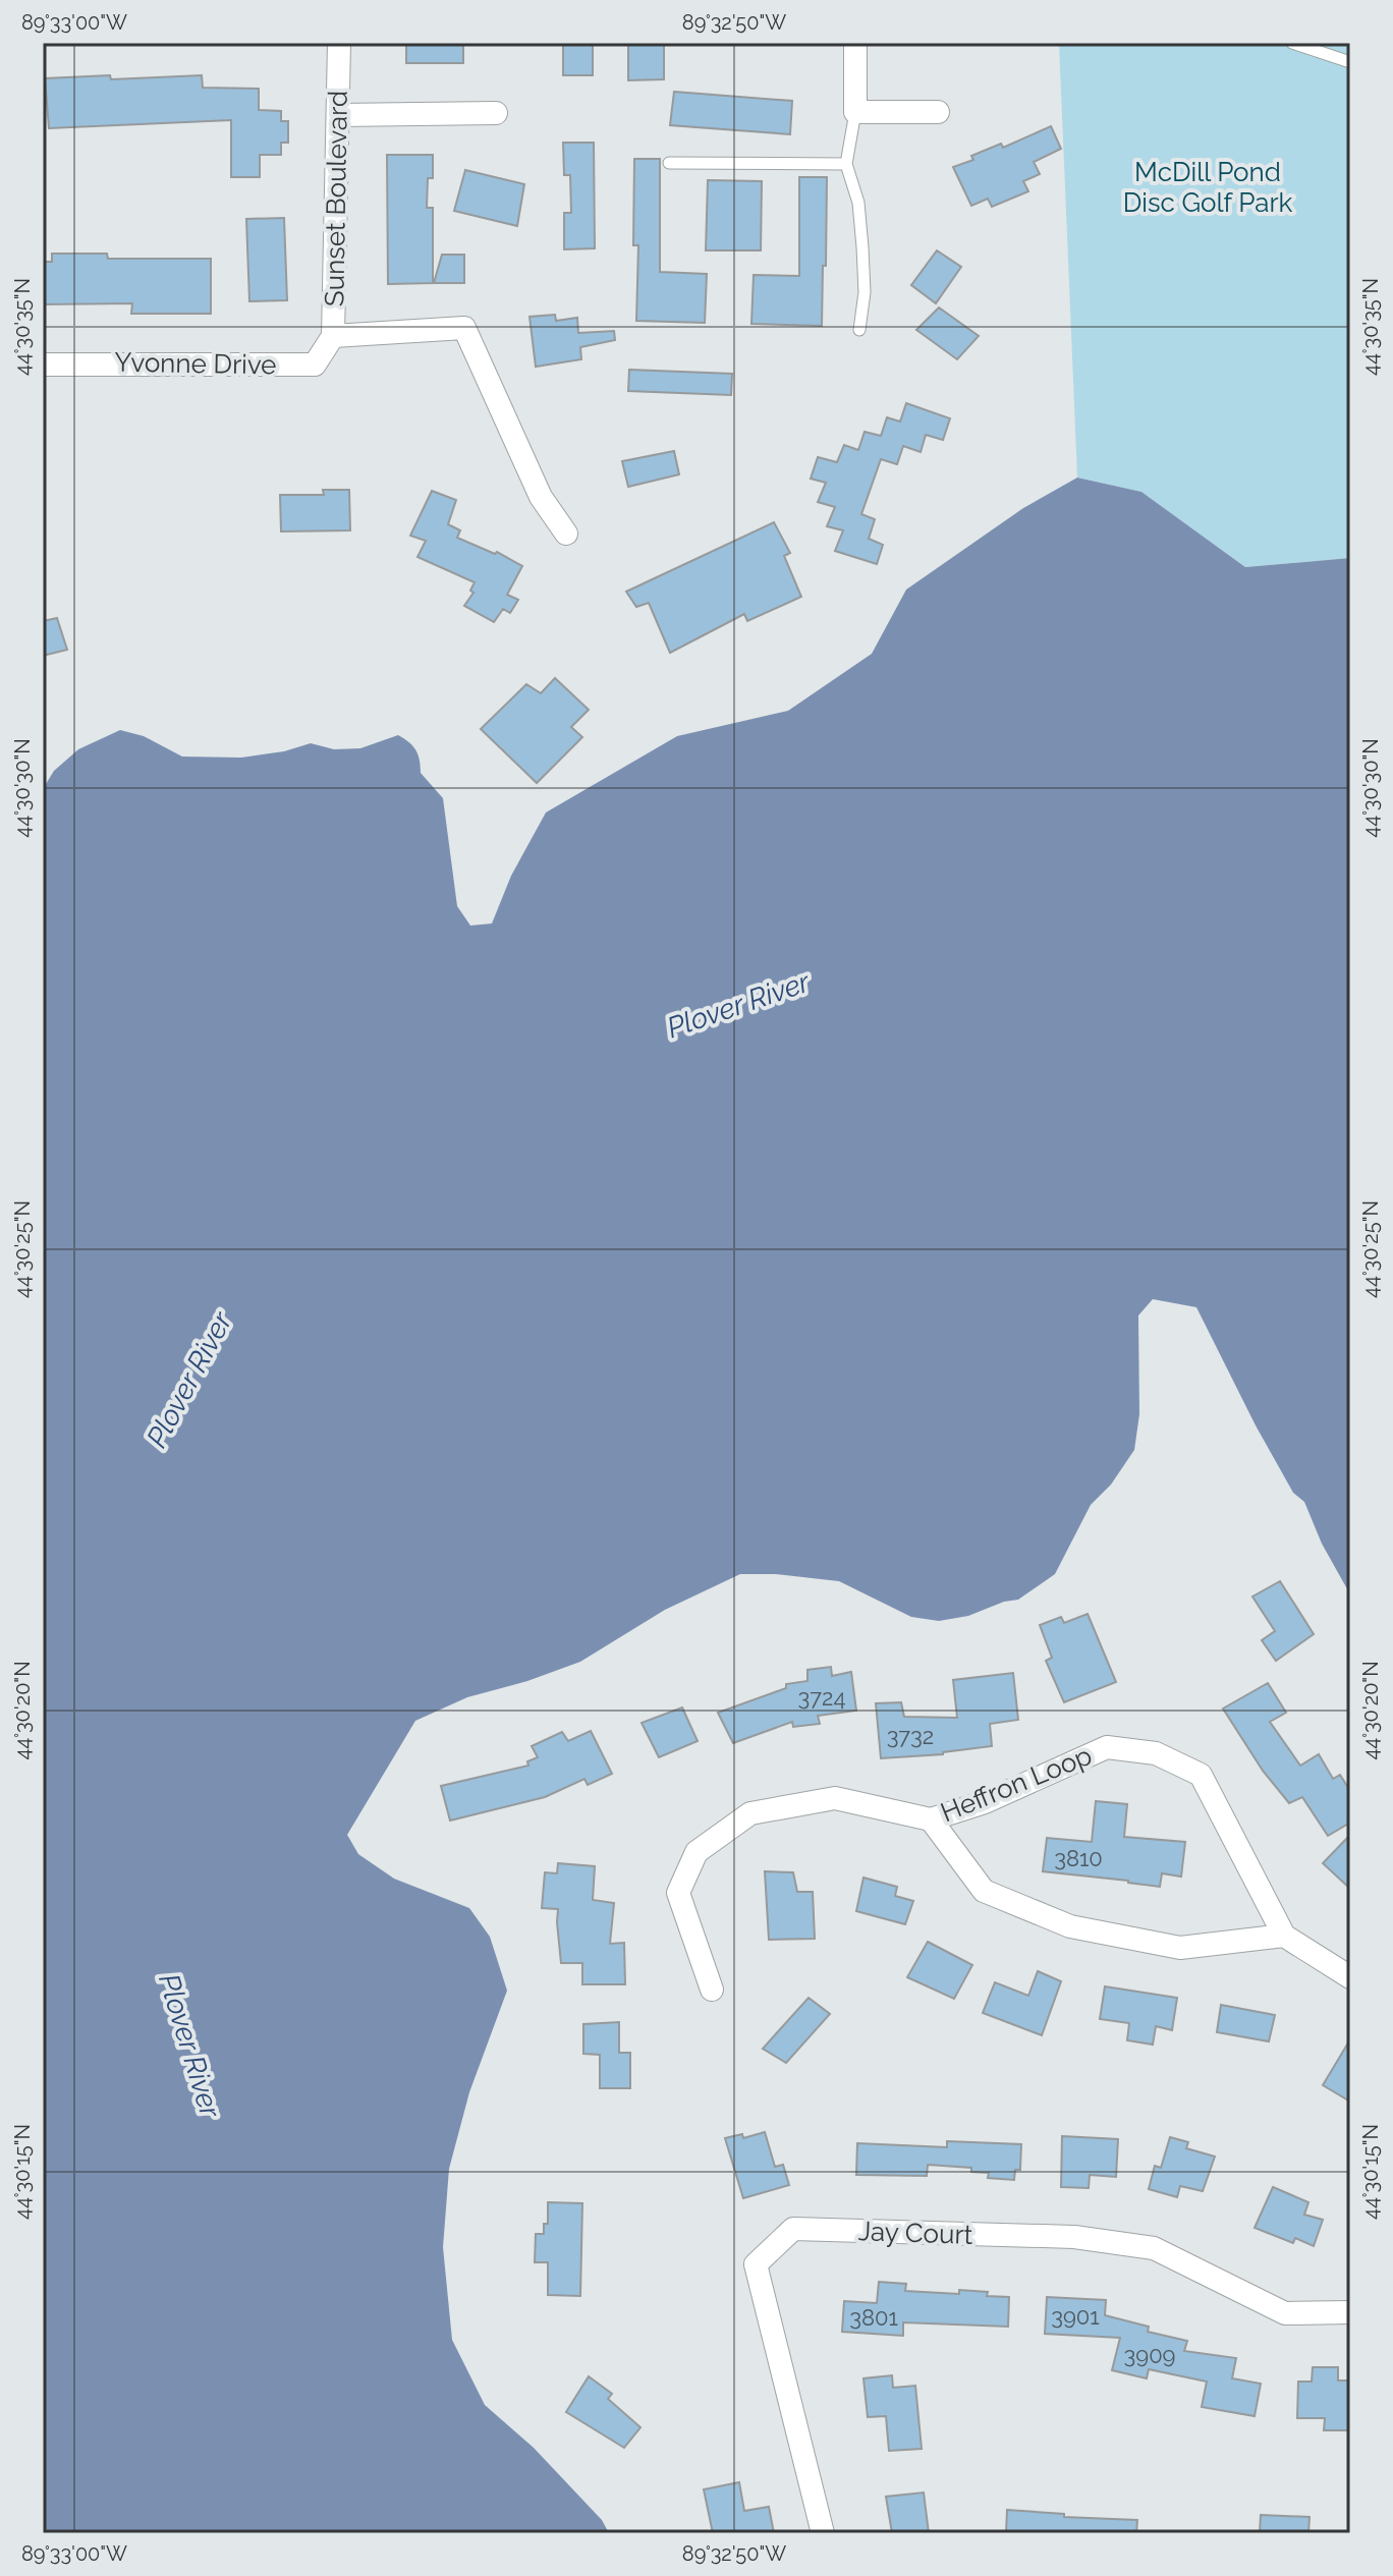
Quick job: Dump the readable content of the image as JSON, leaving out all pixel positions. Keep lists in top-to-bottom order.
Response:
{
  "streets": {
    "street": [
      "Sunset Boulevard",
      "Yvonne Drive",
      "Heffron Loop",
      "Jay Court"
    ]
  },
  "crossings": [
    ["Sunset Boulevard", "Yvonne Drive"]
  ],
  "water": ["Plover River"],
  "parks": ["McDill Pond Disc Golf Park"],
  "house_numbers": [
    "3724",
    "3732",
    "3810",
    "3901",
    "3801",
    "3909"
  ],
  "coordinates": [
    "89°33'00\"W",
    "89°32'50\"W",
    "44°30'35\"N",
    "44°30'30\"N",
    "44°30'25\"N",
    "44°30'20\"N",
    "44°30'15\"N"
  ]
}
